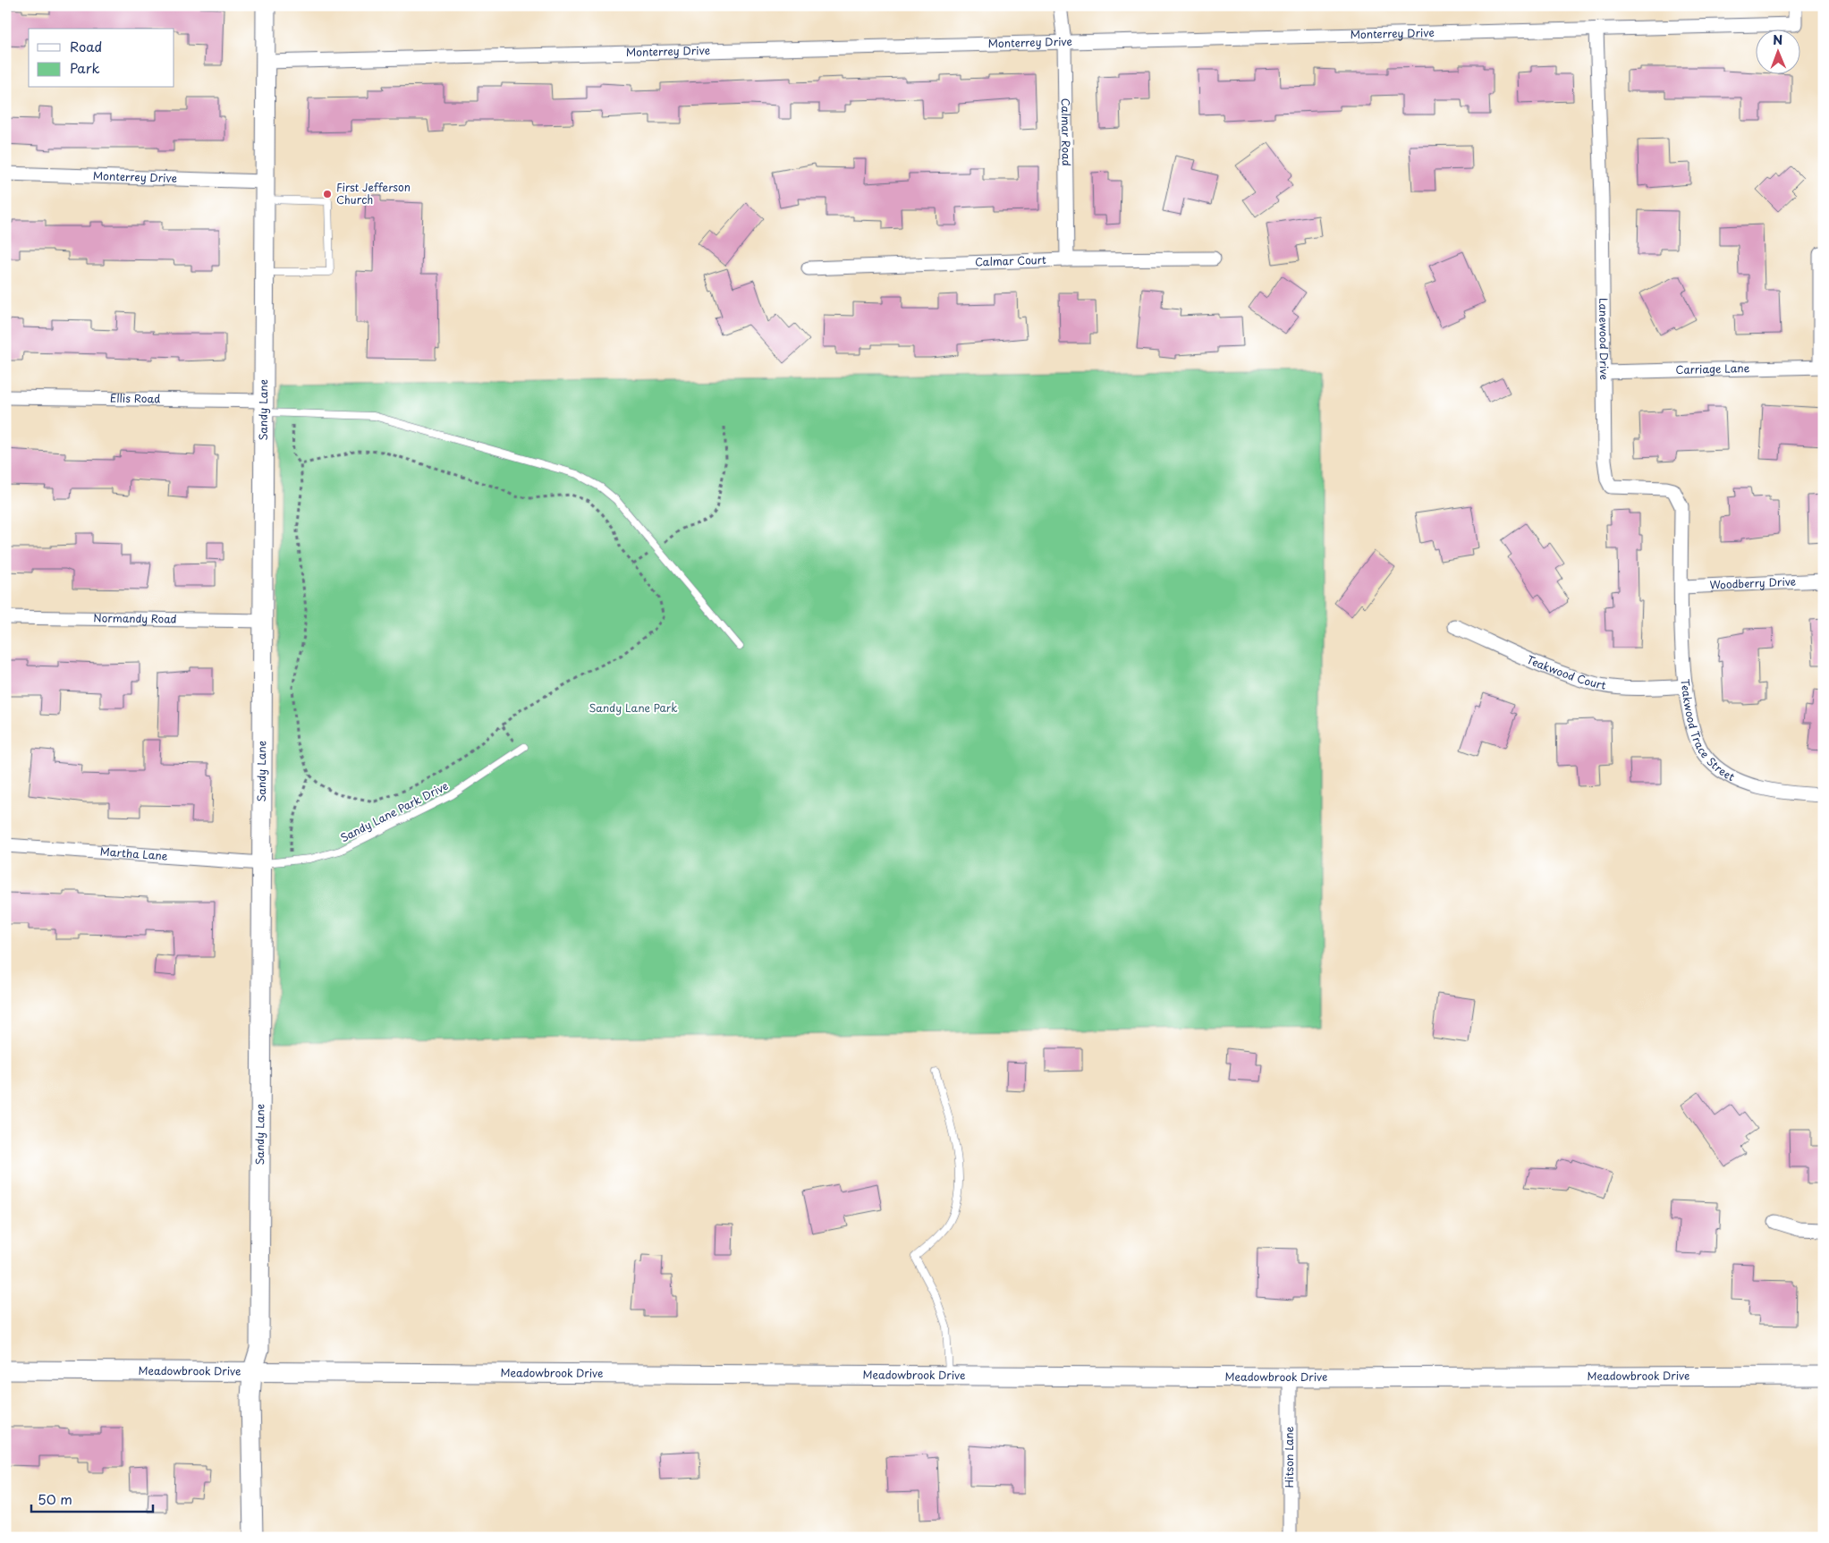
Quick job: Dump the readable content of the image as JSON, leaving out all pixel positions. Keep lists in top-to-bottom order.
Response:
{
  "streets": {
    "main road": ["Sandy Lane", "Meadowbrook Drive"],
    "street": [
      "Monterrey Drive",
      "Calmar Road",
      "Calmar Court",
      "Lanewood Drive",
      "Carriage Lane",
      "Ellis Road",
      "Woodberry Drive",
      "Normandy Road",
      "Teakwood Court",
      "Teakwood Trace Street",
      "Martha Lane",
      "Hitson Lane"
    ],
    "lane": ["Sandy Lane Park Drive"]
  },
  "crossings": [
    ["Monterrey Drive", "Calmar Road"],
    ["Monterrey Drive", "Lanewood Drive"],
    ["Monterrey Drive", "Sandy Lane"],
    ["Calmar Road", "Calmar Court"],
    ["Lanewood Drive", "Carriage Lane"],
    ["Lanewood Drive", "Woodberry Drive"],
    ["Lanewood Drive", "Teakwood Trace Street"],
    ["Ellis Road", "Sandy Lane"],
    ["Sandy Lane", "Normandy Road"],
    ["Sandy Lane", "Sandy Lane Park Drive"],
    ["Sandy Lane", "Martha Lane"],
    ["Sandy Lane", "Meadowbrook Drive"],
    ["Woodberry Drive", "Teakwood Trace Street"],
    ["Teakwood Court", "Teakwood Trace Street"],
    ["Sandy Lane Park Drive", "Martha Lane"],
    ["Meadowbrook Drive", "Hitson Lane"]
  ],
  "parks": ["Sandy Lane Park"],
  "places": ["First Jefferson Church"],
  "legend": ["Road", "Park"],
  "scale_bar": "50 m",
  "north": "top"
}
